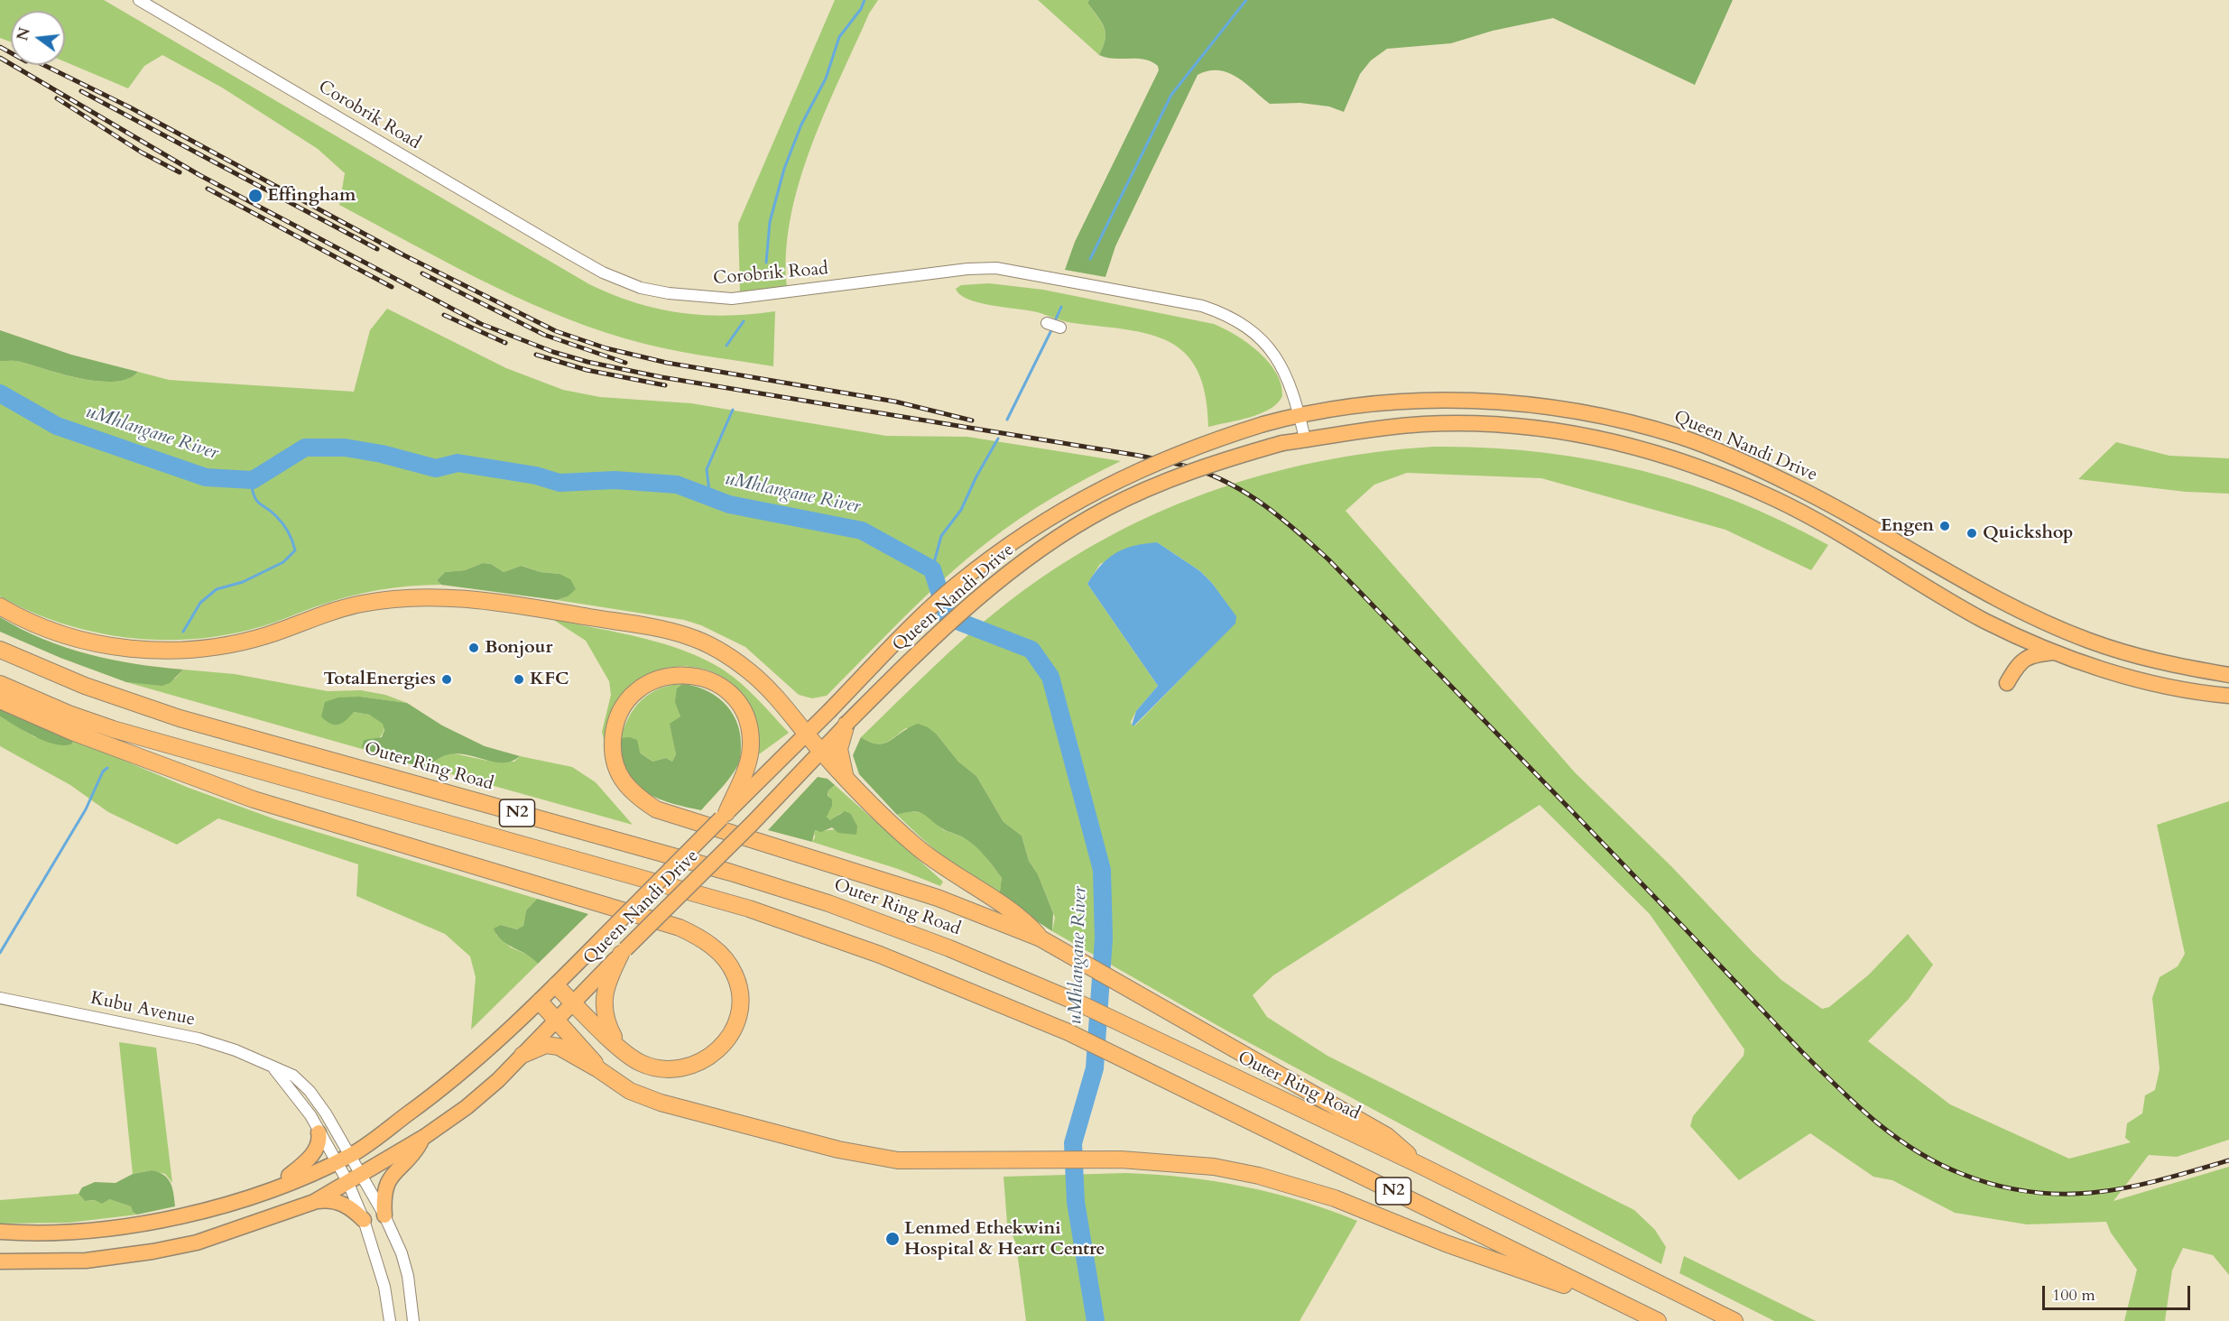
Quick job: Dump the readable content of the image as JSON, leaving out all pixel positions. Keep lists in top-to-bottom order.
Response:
{
  "streets": {
    "highway": ["Outer Ring Road", "N2"],
    "main road": ["Queen Nandi Drive"],
    "street": ["Corobrik Road", "Kubu Avenue"]
  },
  "crossings": [
    ["Corobrik Road", "Queen Nandi Drive"],
    ["Queen Nandi Drive", "Kubu Avenue"]
  ],
  "water": ["uMhlangane River"],
  "places": [
    "Effingham",
    "Engen",
    "Quickshop",
    "Bonjour",
    "TotalEnergies",
    "KFC",
    "Lenmed Ethekwini Hospital & Heart Centre"
  ],
  "scale_bar": "100 m",
  "north": "left"
}
